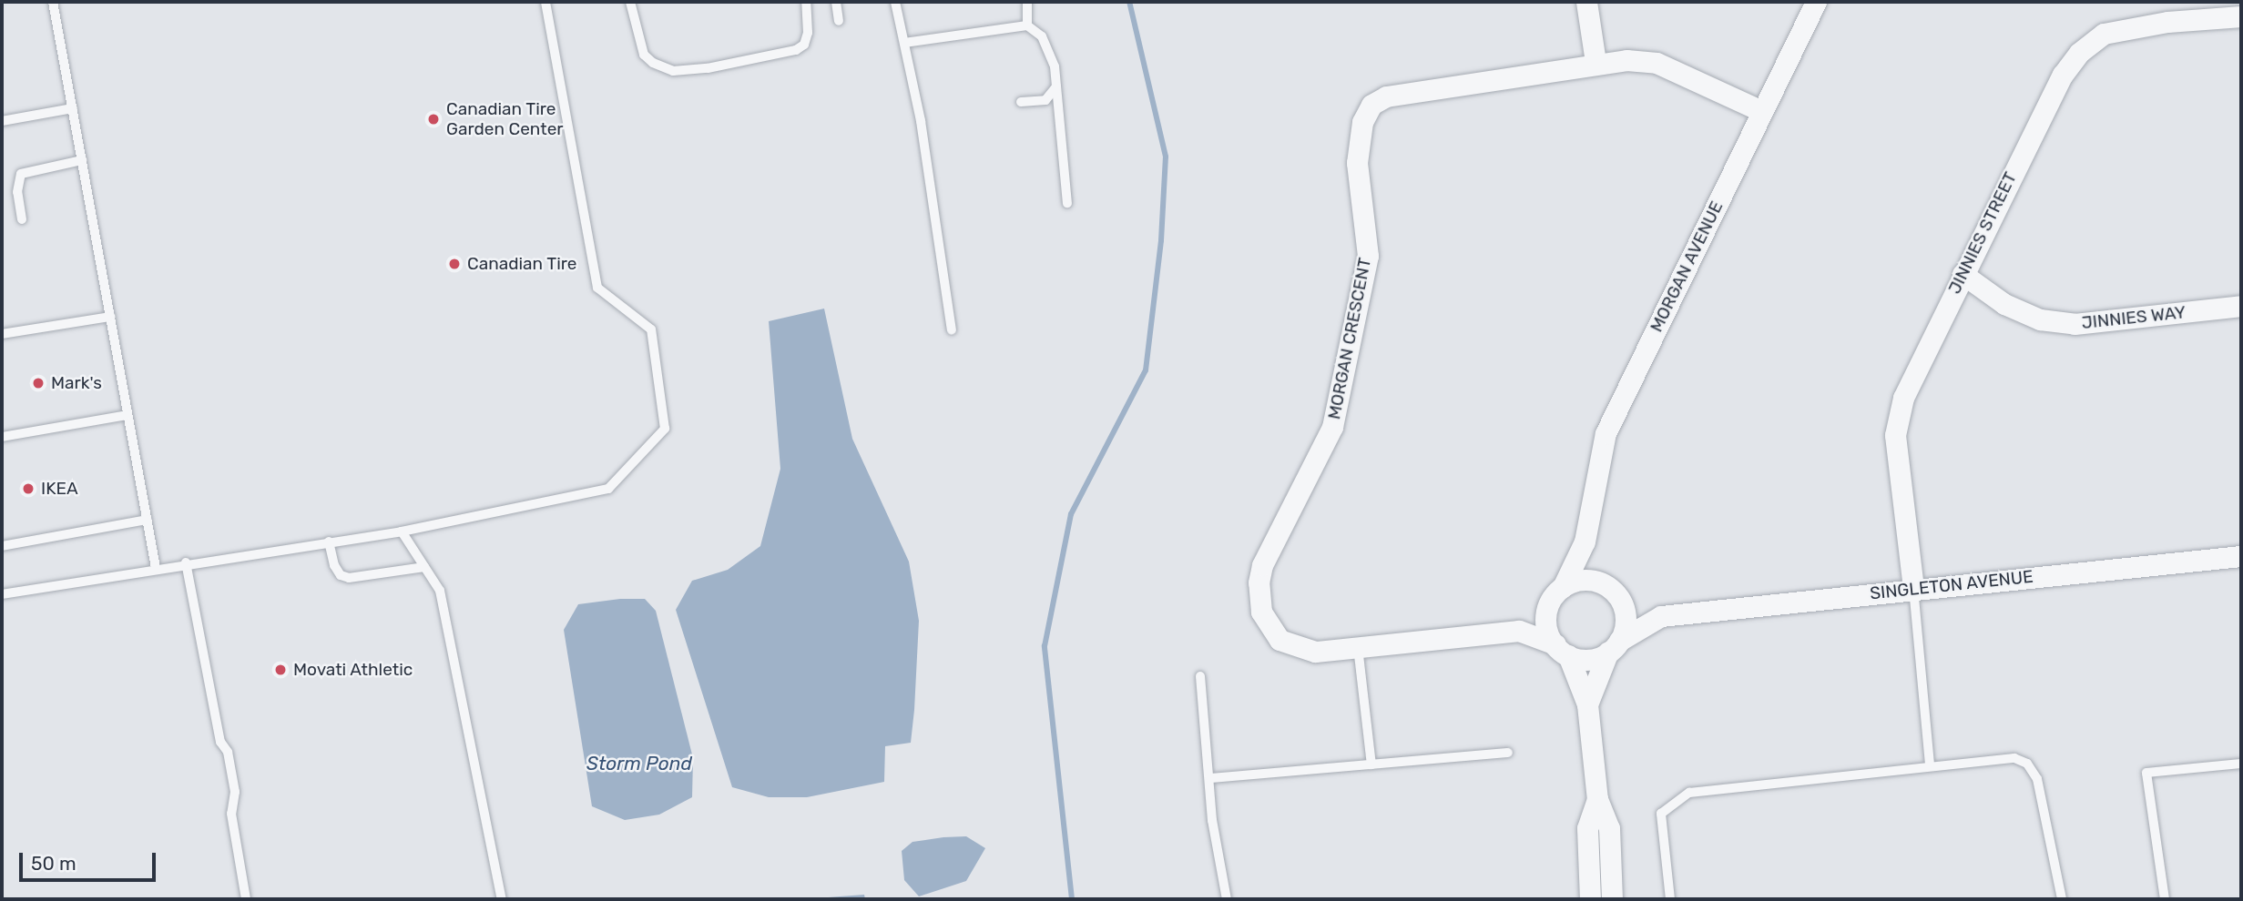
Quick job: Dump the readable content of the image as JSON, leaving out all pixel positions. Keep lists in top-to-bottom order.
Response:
{
  "streets": {
    "street": [
      "JINNIES STREET",
      "MORGAN AVENUE",
      "JINNIES WAY",
      "MORGAN CRESCENT",
      "SINGLETON AVENUE"
    ]
  },
  "crossings": [
    ["JINNIES STREET", "JINNIES WAY"],
    ["JINNIES STREET", "SINGLETON AVENUE"],
    ["MORGAN AVENUE", "MORGAN CRESCENT"],
    ["MORGAN AVENUE", "SINGLETON AVENUE"],
    ["MORGAN CRESCENT", "SINGLETON AVENUE"]
  ],
  "water": ["Storm Pond"],
  "places": [
    "Canadian Tire Garden Center",
    "Canadian Tire",
    "Mark's",
    "IKEA",
    "Movati Athletic"
  ],
  "scale_bar": "50 m"
}
